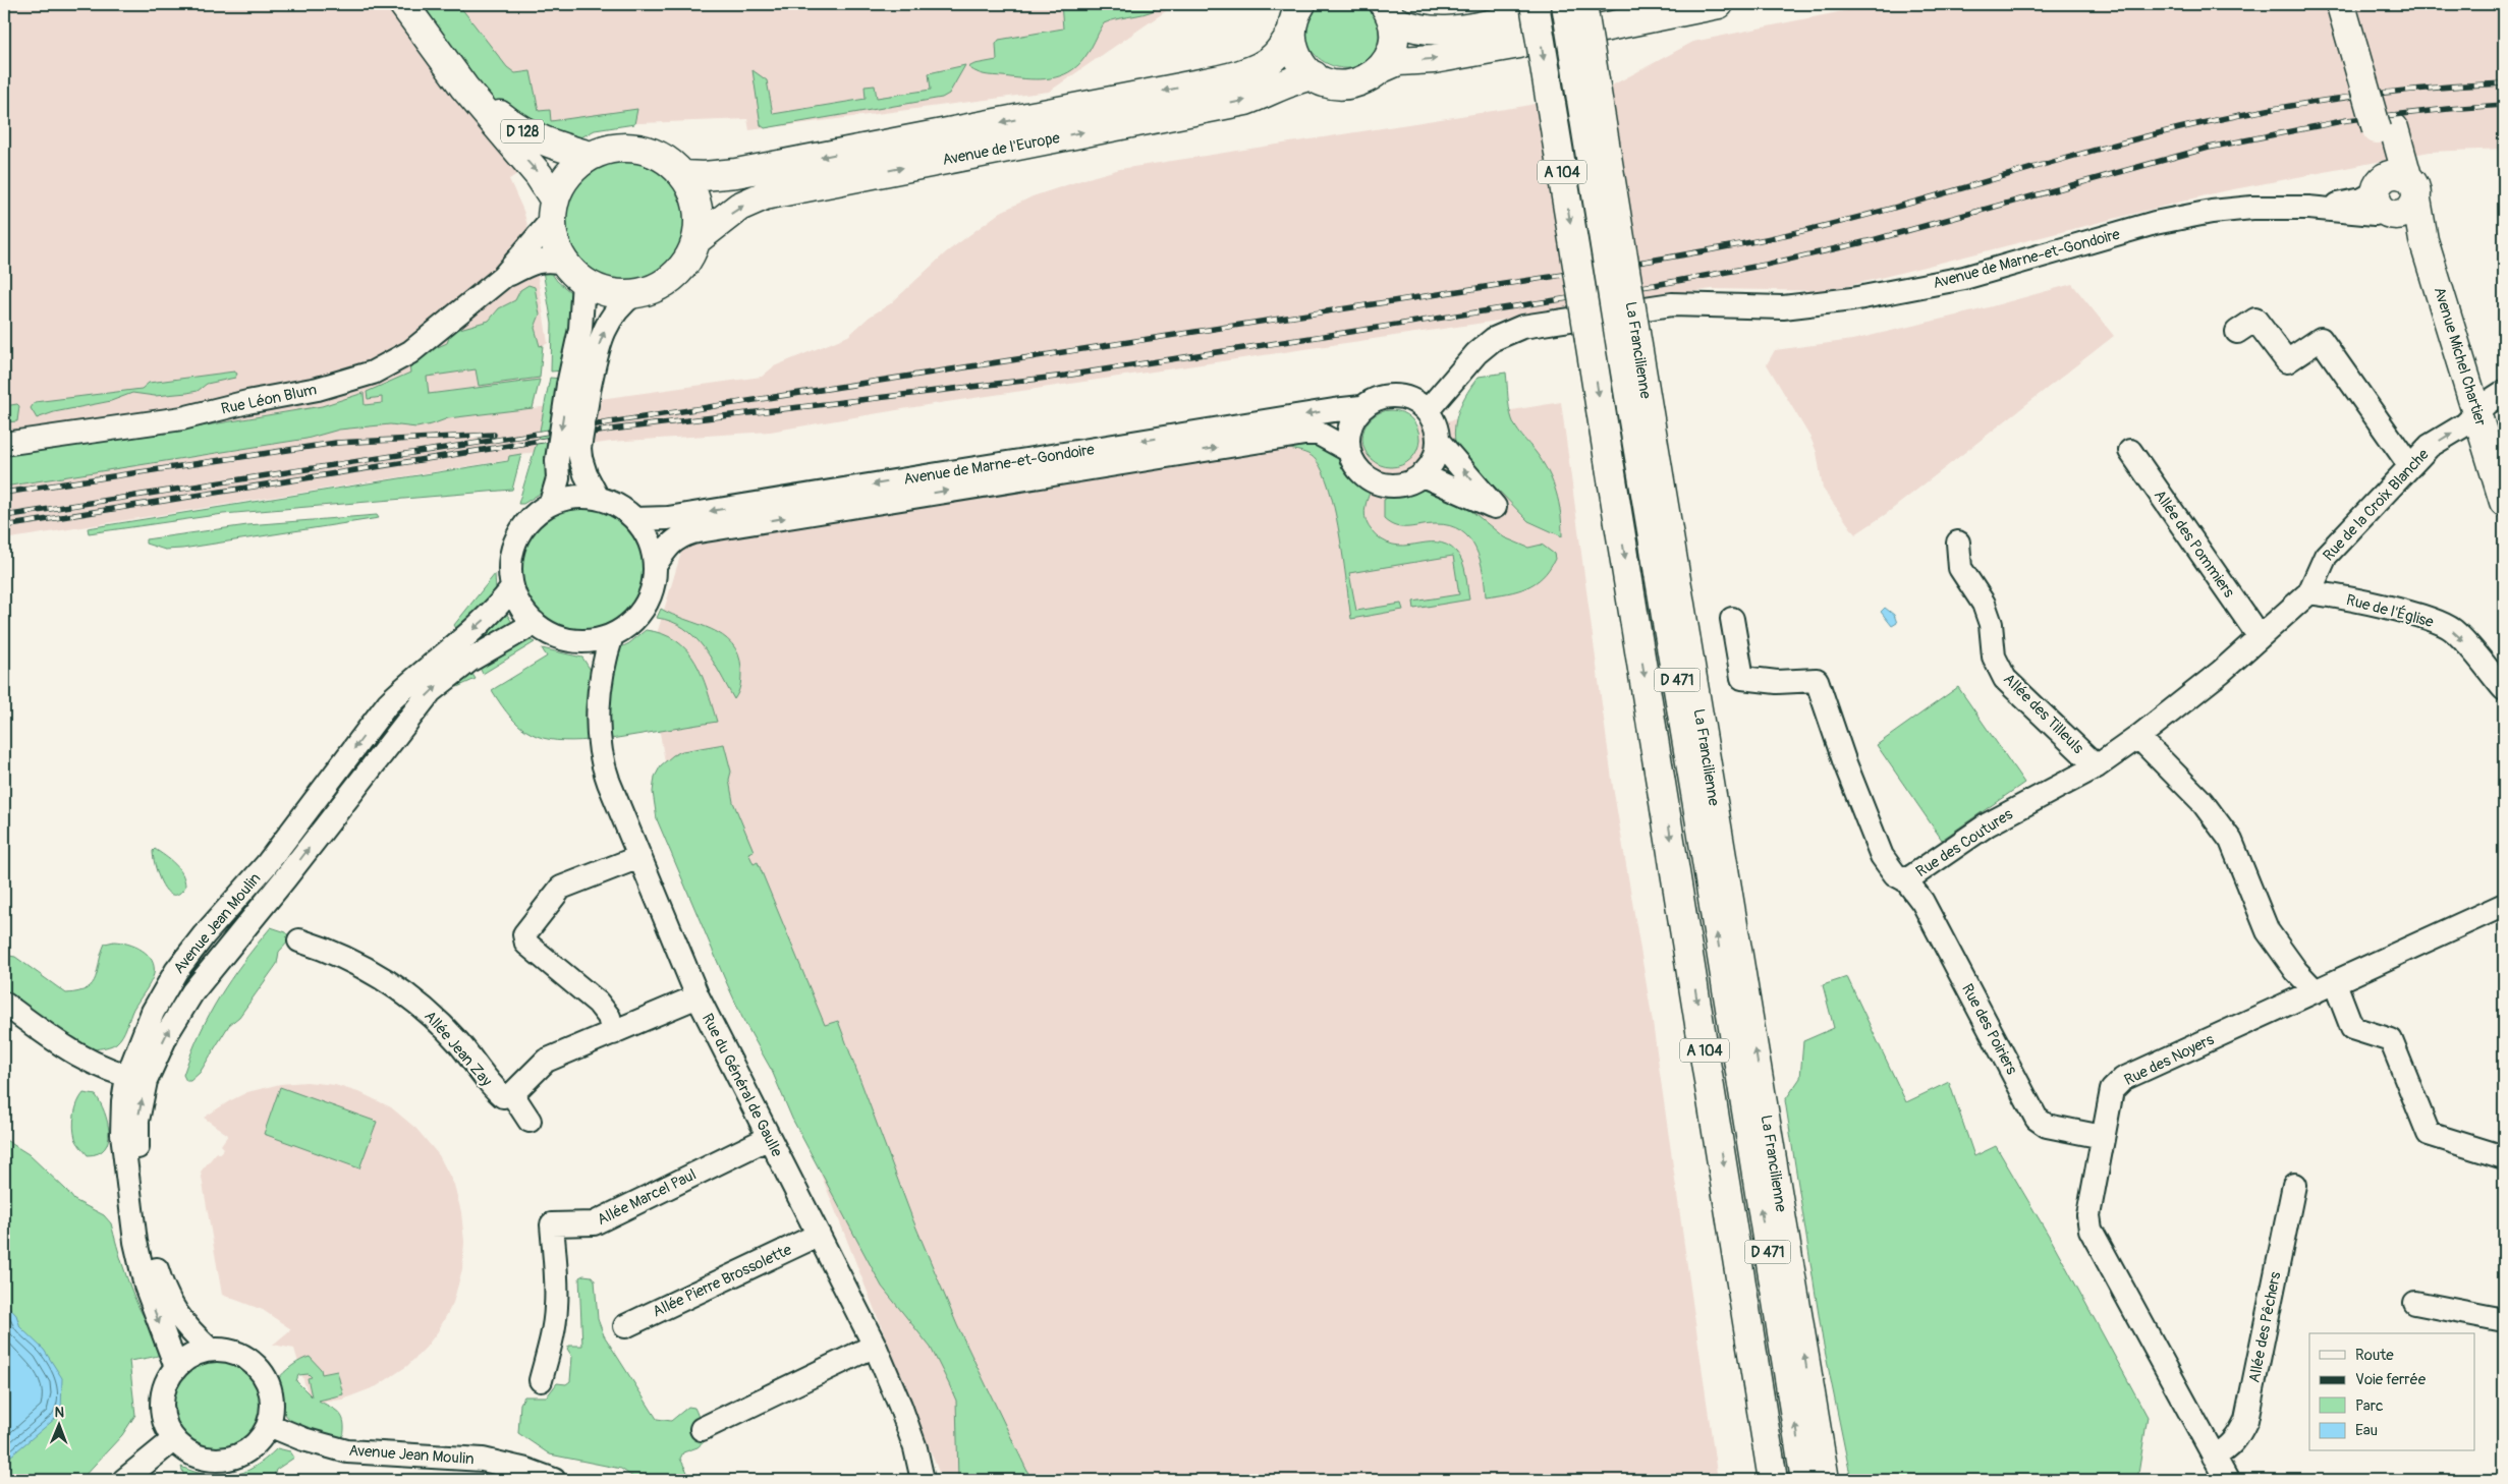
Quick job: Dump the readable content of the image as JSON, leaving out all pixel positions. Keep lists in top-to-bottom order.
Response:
{
  "streets": {
    "main road": [
      "D 128",
      "Avenue de l'Europe",
      "A 104",
      "La Francilienne",
      "Avenue Michel Chartier",
      "D 471"
    ],
    "street": [
      "Avenue de Marne-et-Gondoire",
      "Rue Léon Blum",
      "Rue de la Croix Blanche",
      "Allée des Pommiers",
      "Rue de l'Église",
      "Allée des Tilleuls",
      "Rue des Coutures",
      "Avenue Jean Moulin",
      "Rue des Poiriers",
      "Allée Jean Zay",
      "Rue des Noyers",
      "Rue du Général de Gaulle",
      "Allée Marcel Paul",
      "Allée Pierre Brossolette",
      "Allée des Pêchers"
    ]
  },
  "crossings": [
    ["D 128", "Avenue de l'Europe"],
    ["D 128", "Rue Léon Blum"],
    ["Avenue de l'Europe", "Rue Léon Blum"],
    ["Avenue de Marne-et-Gondoire", "Avenue Michel Chartier"],
    ["Avenue de Marne-et-Gondoire", "Avenue Jean Moulin"],
    ["Avenue de Marne-et-Gondoire", "Rue du Général de Gaulle"],
    ["La Francilienne", "D 471"],
    ["Avenue Michel Chartier", "Rue de la Croix Blanche"],
    ["Rue de la Croix Blanche", "Rue de l'Église"],
    ["Rue de la Croix Blanche", "Rue des Coutures"],
    ["Allée des Pommiers", "Rue des Coutures"],
    ["Rue de l'Église", "Rue des Coutures"],
    ["Allée des Tilleuls", "Rue des Coutures"],
    ["Rue des Coutures", "Rue des Poiriers"],
    ["Avenue Jean Moulin", "Rue du Général de Gaulle"],
    ["Rue des Poiriers", "Rue des Noyers"],
    ["Allée Jean Zay", "Rue du Général de Gaulle"],
    ["Rue des Noyers", "Allée des Pêchers"],
    ["Rue du Général de Gaulle", "Allée Marcel Paul"],
    ["Rue du Général de Gaulle", "Allée Pierre Brossolette"]
  ],
  "one_way": ["Rue de l'Église"],
  "legend": [
    "Route",
    "Voie ferrée",
    "Parc",
    "Eau"
  ],
  "north": "top"
}
